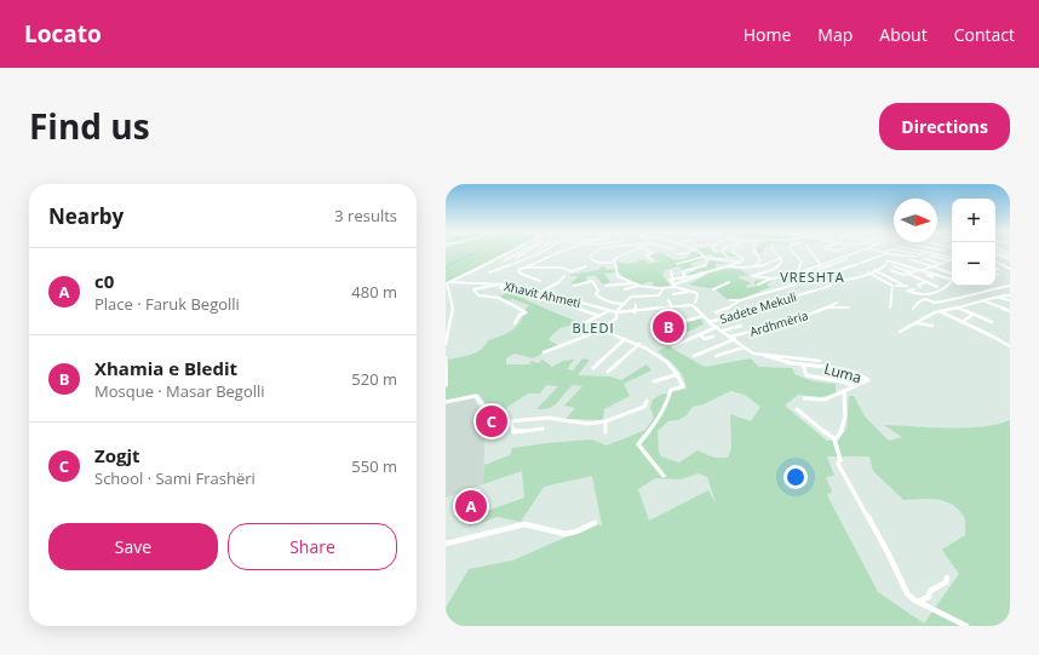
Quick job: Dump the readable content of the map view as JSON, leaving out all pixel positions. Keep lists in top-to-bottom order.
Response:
{
  "streets": {
    "street": [
      "Xhavit Ahmeti",
      "Sadete Mekuli",
      "Ardhmëria",
      "Luma"
    ]
  },
  "districts": ["VRESHTA", "BLEDI"],
  "north": "right",
  "page": {
    "header": "Locato",
    "nav": [
      "Home",
      "Map",
      "About",
      "Contact"
    ],
    "title": "Find us",
    "buttons": [
      "Directions",
      ["Save", "Share"]
    ],
    "heading": ["Nearby", "3 results"],
    "map_buttons": ["+", "−"],
    "list": [
      {
        "mark": "A",
        "name": "c0",
        "note": "Place · Faruk Begolli",
        "value": "480 m"
      },
      {
        "mark": "B",
        "name": "Xhamia e Bledit",
        "note": "Mosque · Masar Begolli",
        "value": "520 m"
      },
      {
        "mark": "C",
        "name": "Zogjt",
        "note": "School · Sami Frashëri",
        "value": "550 m"
      }
    ],
    "pins": ["B", "C", "A"]
  }
}
